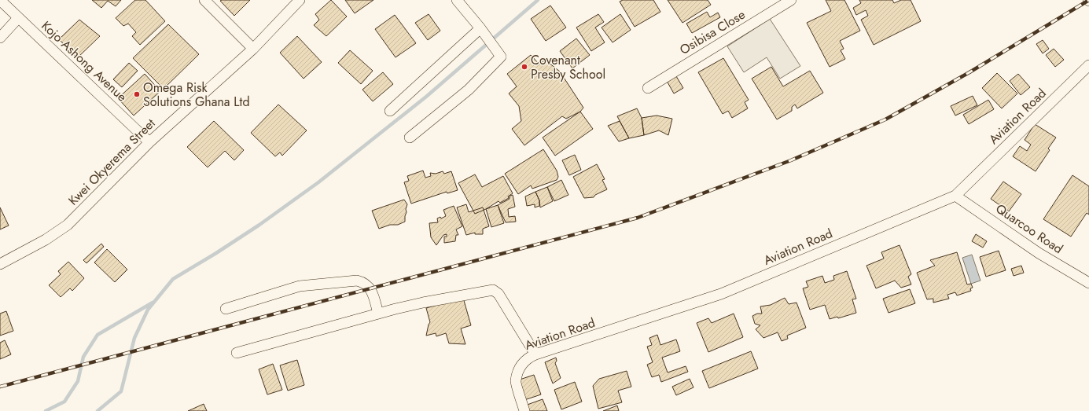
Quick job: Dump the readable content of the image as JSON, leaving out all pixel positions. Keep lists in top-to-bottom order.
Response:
{
  "streets": {
    "street": [
      "Osibisa Close",
      "Kojo Ashong Avenue",
      "Aviation Road",
      "Kwei Okyerema Street",
      "Quarcoo Road"
    ]
  },
  "crossings": [
    ["Kojo Ashong Avenue", "Kwei Okyerema Street"],
    ["Aviation Road", "Quarcoo Road"]
  ],
  "places": ["Covenant Presby School", "Omega Risk Solutions Ghana Ltd"]
}
